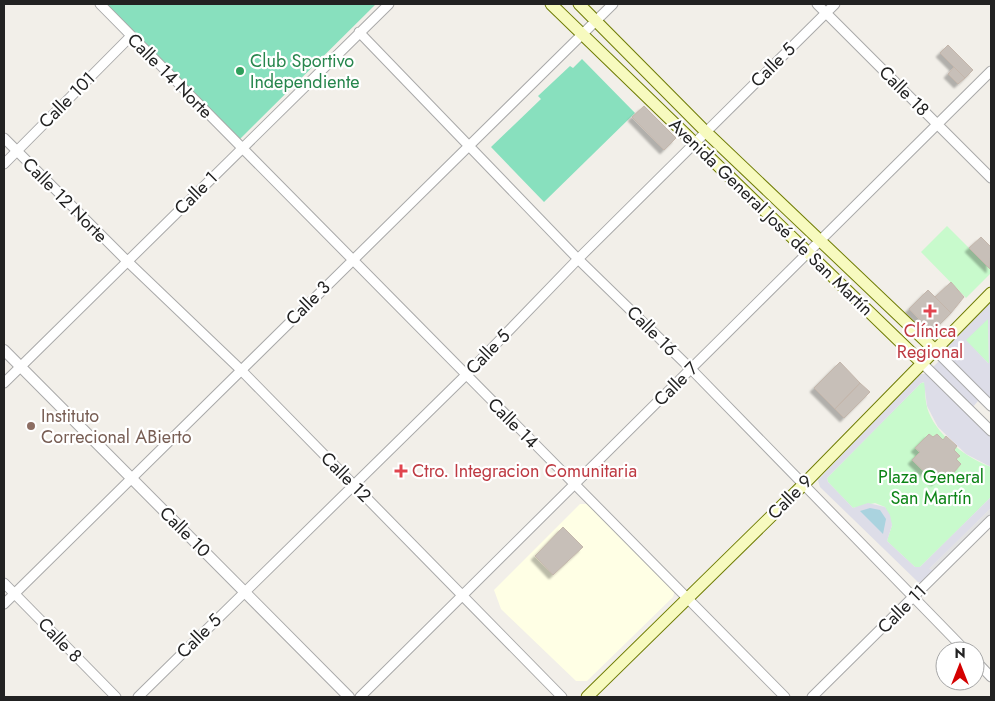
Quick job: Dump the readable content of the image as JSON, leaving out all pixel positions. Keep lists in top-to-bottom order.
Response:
{
  "streets": {
    "main road": ["Avenida General José de San Martín", "Calle 9"],
    "street": [
      "Calle 5",
      "Calle 14 Norte",
      "Calle 18",
      "Calle 101",
      "Calle 1",
      "Calle 12 Norte",
      "Calle 3",
      "Calle 16",
      "Calle 7",
      "Calle 14",
      "Calle 12",
      "Calle 10",
      "Calle 11",
      "Calle 8"
    ]
  },
  "crossings": [
    ["Calle 5", "Calle 18"],
    ["Calle 5", "Avenida General José de San Martín"],
    ["Calle 5", "Calle 16"],
    ["Calle 5", "Calle 14"],
    ["Calle 5", "Calle 12"],
    ["Calle 5", "Calle 10"],
    ["Calle 14 Norte", "Calle 101"],
    ["Calle 14 Norte", "Calle 1"],
    ["Calle 14 Norte", "Calle 14"],
    ["Calle 18", "Calle 7"],
    ["Calle 101", "Calle 12 Norte"],
    ["Calle 1", "Calle 12 Norte"],
    ["Calle 1", "Calle 16"],
    ["Calle 1", "Calle 14"],
    ["Calle 1", "Calle 12"],
    ["Calle 1", "Calle 10"],
    ["Calle 12 Norte", "Calle 12"],
    ["Avenida General José de San Martín", "Calle 3"],
    ["Avenida General José de San Martín", "Calle 7"],
    ["Avenida General José de San Martín", "Calle 9"],
    ["Calle 3", "Calle 16"],
    ["Calle 3", "Calle 14"],
    ["Calle 3", "Calle 12"],
    ["Calle 3", "Calle 10"],
    ["Calle 3", "Calle 8"],
    ["Calle 16", "Calle 7"],
    ["Calle 16", "Calle 9"],
    ["Calle 16", "Calle 11"],
    ["Calle 7", "Calle 14"],
    ["Calle 7", "Calle 12"],
    ["Calle 14", "Calle 9"]
  ],
  "parks": ["Plaza General San Martín"],
  "places": {
    "other": ["Club Sportivo Independiente", "Instituto Correcional ABierto"],
    "health": ["Clínica Regional", "Ctro. Integracion Comunitaria"]
  },
  "north": "top"
}
